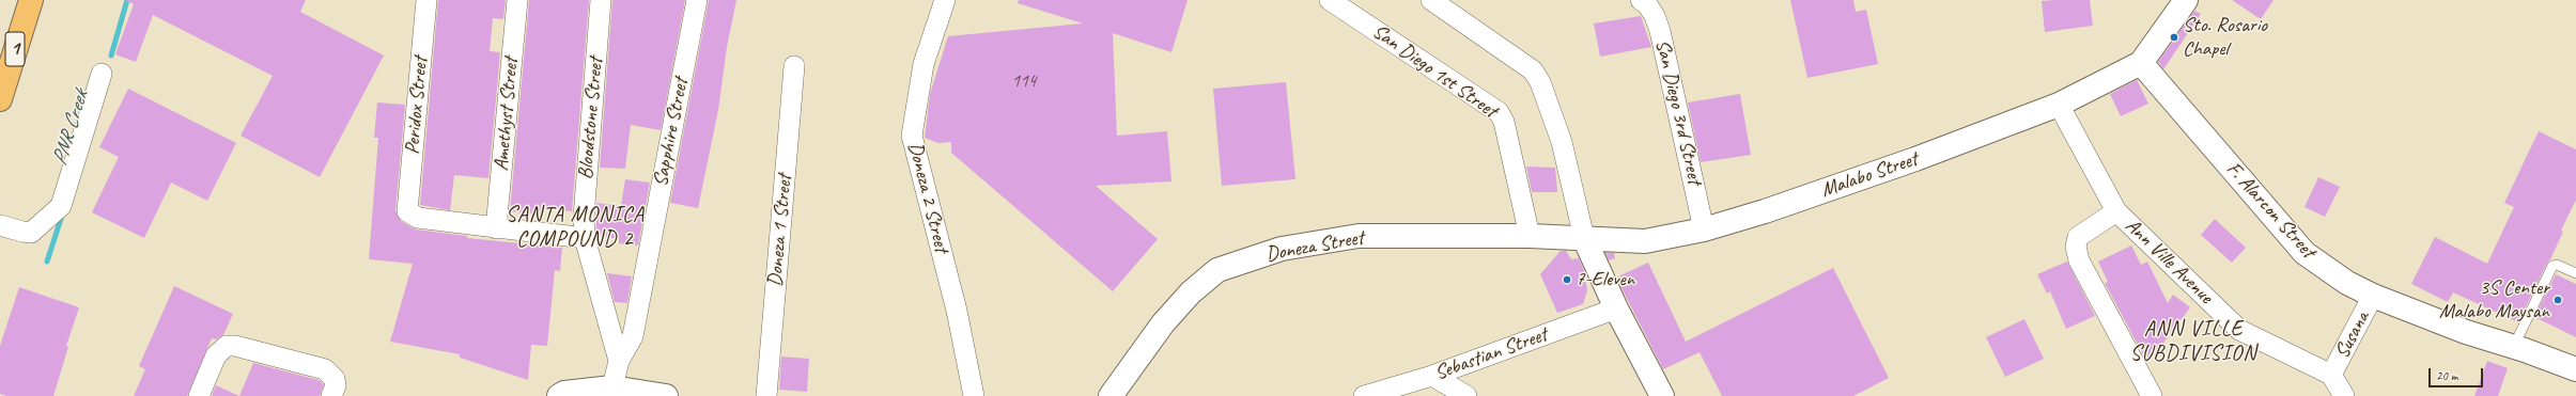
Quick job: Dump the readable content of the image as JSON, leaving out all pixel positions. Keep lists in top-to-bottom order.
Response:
{
  "streets": {
    "highway": ["1"],
    "street": [
      "San Diego 1st Street",
      "Peridox Street",
      "San Diego 3rd Street",
      "Amethyst Street",
      "Bloodstone Street",
      "Sapphire Street",
      "Malabo Street",
      "Doneza 2 Street",
      "F. Alarcon Street",
      "Doneza 1 Street",
      "Doneza Street",
      "Ann Ville Avenue",
      "Susana",
      "Sebastian Street"
    ]
  },
  "crossings": [
    ["San Diego 1st Street", "Doneza Street"],
    ["Peridox Street", "Amethyst Street"],
    ["San Diego 3rd Street", "Malabo Street"],
    ["Bloodstone Street", "Sapphire Street"],
    ["Malabo Street", "F. Alarcon Street"],
    ["Malabo Street", "Doneza Street"],
    ["Malabo Street", "Ann Ville Avenue"],
    ["F. Alarcon Street", "Susana"],
    ["Ann Ville Avenue", "Susana"]
  ],
  "districts": ["SANTA MONICA COMPOUND 2", "ANN VILLE SUBDIVISION"],
  "water": ["PNR Creek"],
  "places": ["Sto. Rosario Chapel", "7-Eleven", "3S Center Malabo Maysan"],
  "house_numbers": ["114"],
  "scale_bar": "20 m"
}
